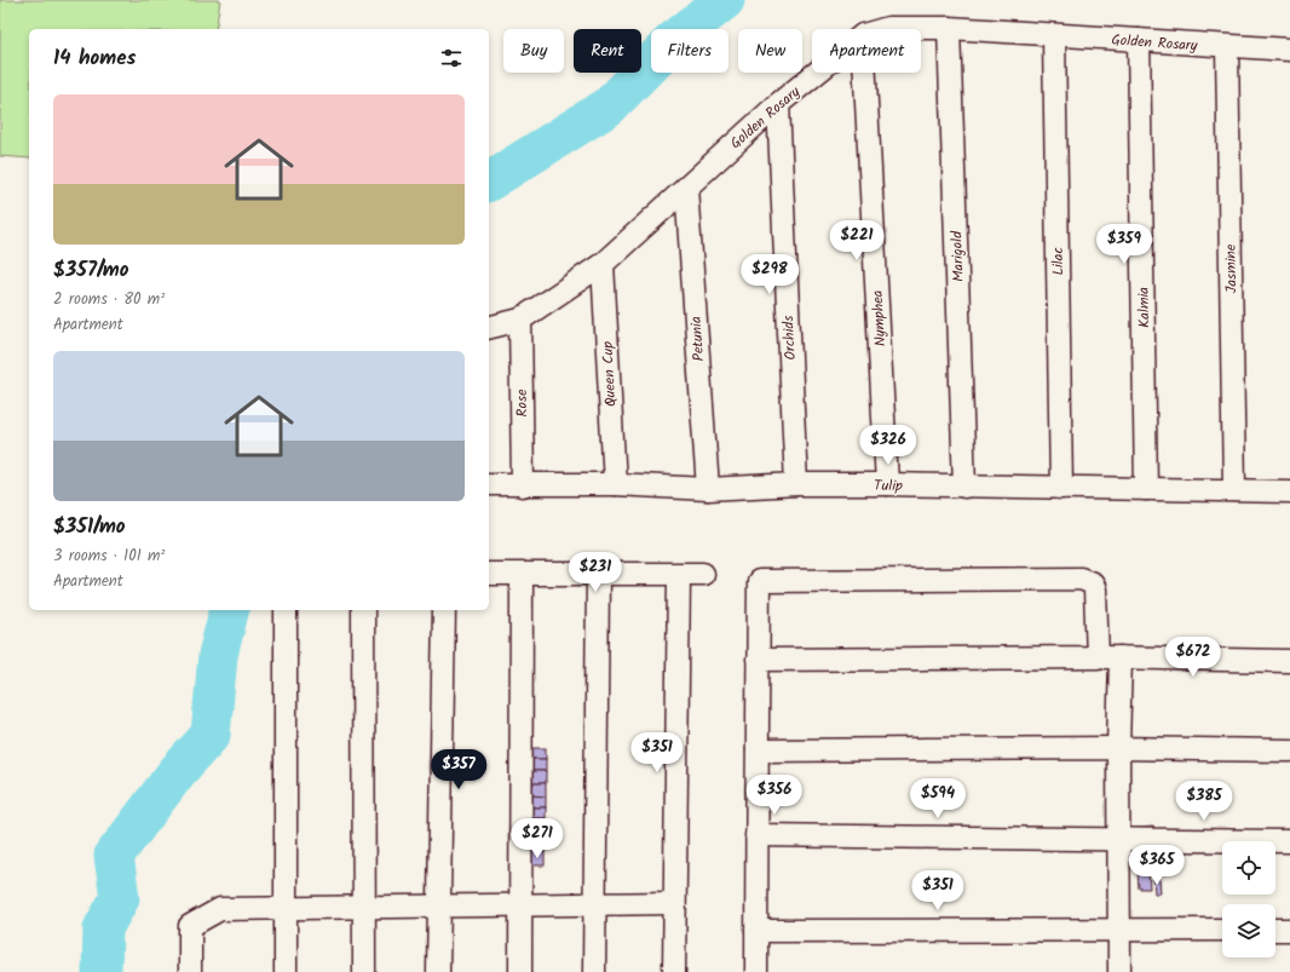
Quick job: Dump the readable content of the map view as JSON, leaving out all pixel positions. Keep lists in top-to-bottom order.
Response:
{
  "streets": {
    "street": [
      "Golden Rosary",
      "Marigold",
      "Lilac",
      "Jasmine",
      "Kalmia",
      "Nymphea",
      "Orchids",
      "Petunia",
      "Queen Cup",
      "Rose",
      "Tulip"
    ]
  },
  "crossings": [
    ["Golden Rosary", "Marigold"],
    ["Golden Rosary", "Lilac"],
    ["Golden Rosary", "Jasmine"],
    ["Golden Rosary", "Kalmia"],
    ["Golden Rosary", "Orchids"],
    ["Golden Rosary", "Petunia"],
    ["Golden Rosary", "Queen Cup"],
    ["Golden Rosary", "Rose"],
    ["Marigold", "Tulip"],
    ["Lilac", "Tulip"],
    ["Jasmine", "Tulip"],
    ["Kalmia", "Tulip"],
    ["Nymphea", "Tulip"],
    ["Orchids", "Tulip"],
    ["Petunia", "Tulip"],
    ["Queen Cup", "Tulip"],
    ["Rose", "Tulip"]
  ],
  "page": {
    "chip": [
      "Buy",
      "Rent",
      "Filters",
      "New",
      "Apartment"
    ],
    "heading": "14 homes",
    "list": [
      {
        "name": "$357/mo",
        "note": "2 rooms · 80 m² · Apartment"
      },
      {
        "name": "$351/mo",
        "note": "3 rooms · 101 m² · Apartment"
      }
    ],
    "price": [
      "$221",
      "$359",
      "$298",
      "$326",
      "$231",
      "$672",
      "$351",
      "$357",
      "$356",
      "$594",
      "$385",
      "$271",
      "$365",
      "$351"
    ]
  }
}
